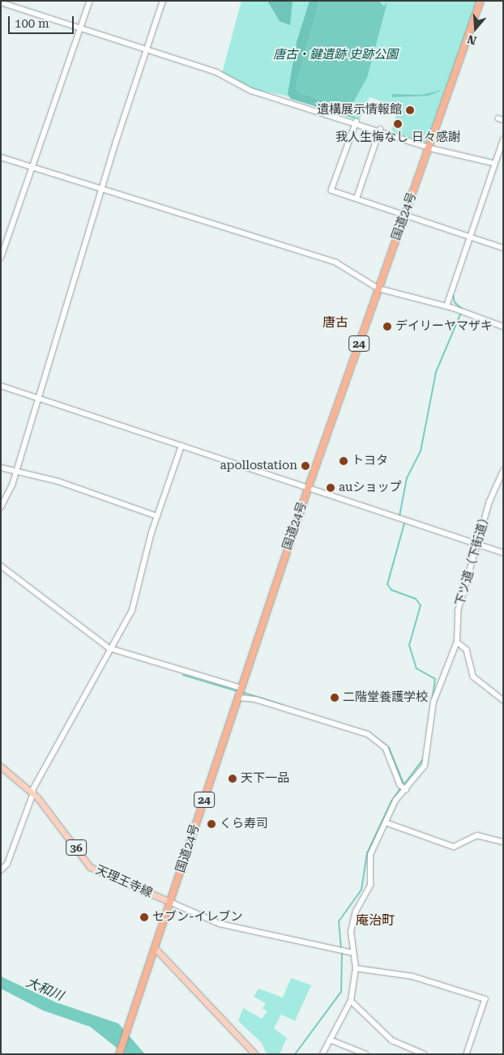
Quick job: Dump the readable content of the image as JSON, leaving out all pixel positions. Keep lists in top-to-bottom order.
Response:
{
  "streets": {
    "highway": ["国道24号", "24"],
    "main road": ["36", "天理王寺線"],
    "street": ["下ツ道（下街道）"]
  },
  "crossings": [
    ["国道24号", "天理王寺線"]
  ],
  "districts": ["唐古", "庵治町"],
  "water": ["大和川"],
  "parks": ["唐古・鍵遺跡 史跡公園"],
  "places": [
    "遺構展示情報館",
    "我人生悔なし 日々感謝",
    "デイリーヤマザキ",
    "トヨタ",
    "apollostation",
    "auショップ",
    "二階堂養護学校",
    "天下一品",
    "くら寿司",
    "セブン-イレブン"
  ],
  "scale_bar": "100 m",
  "north": "bottom"
}
